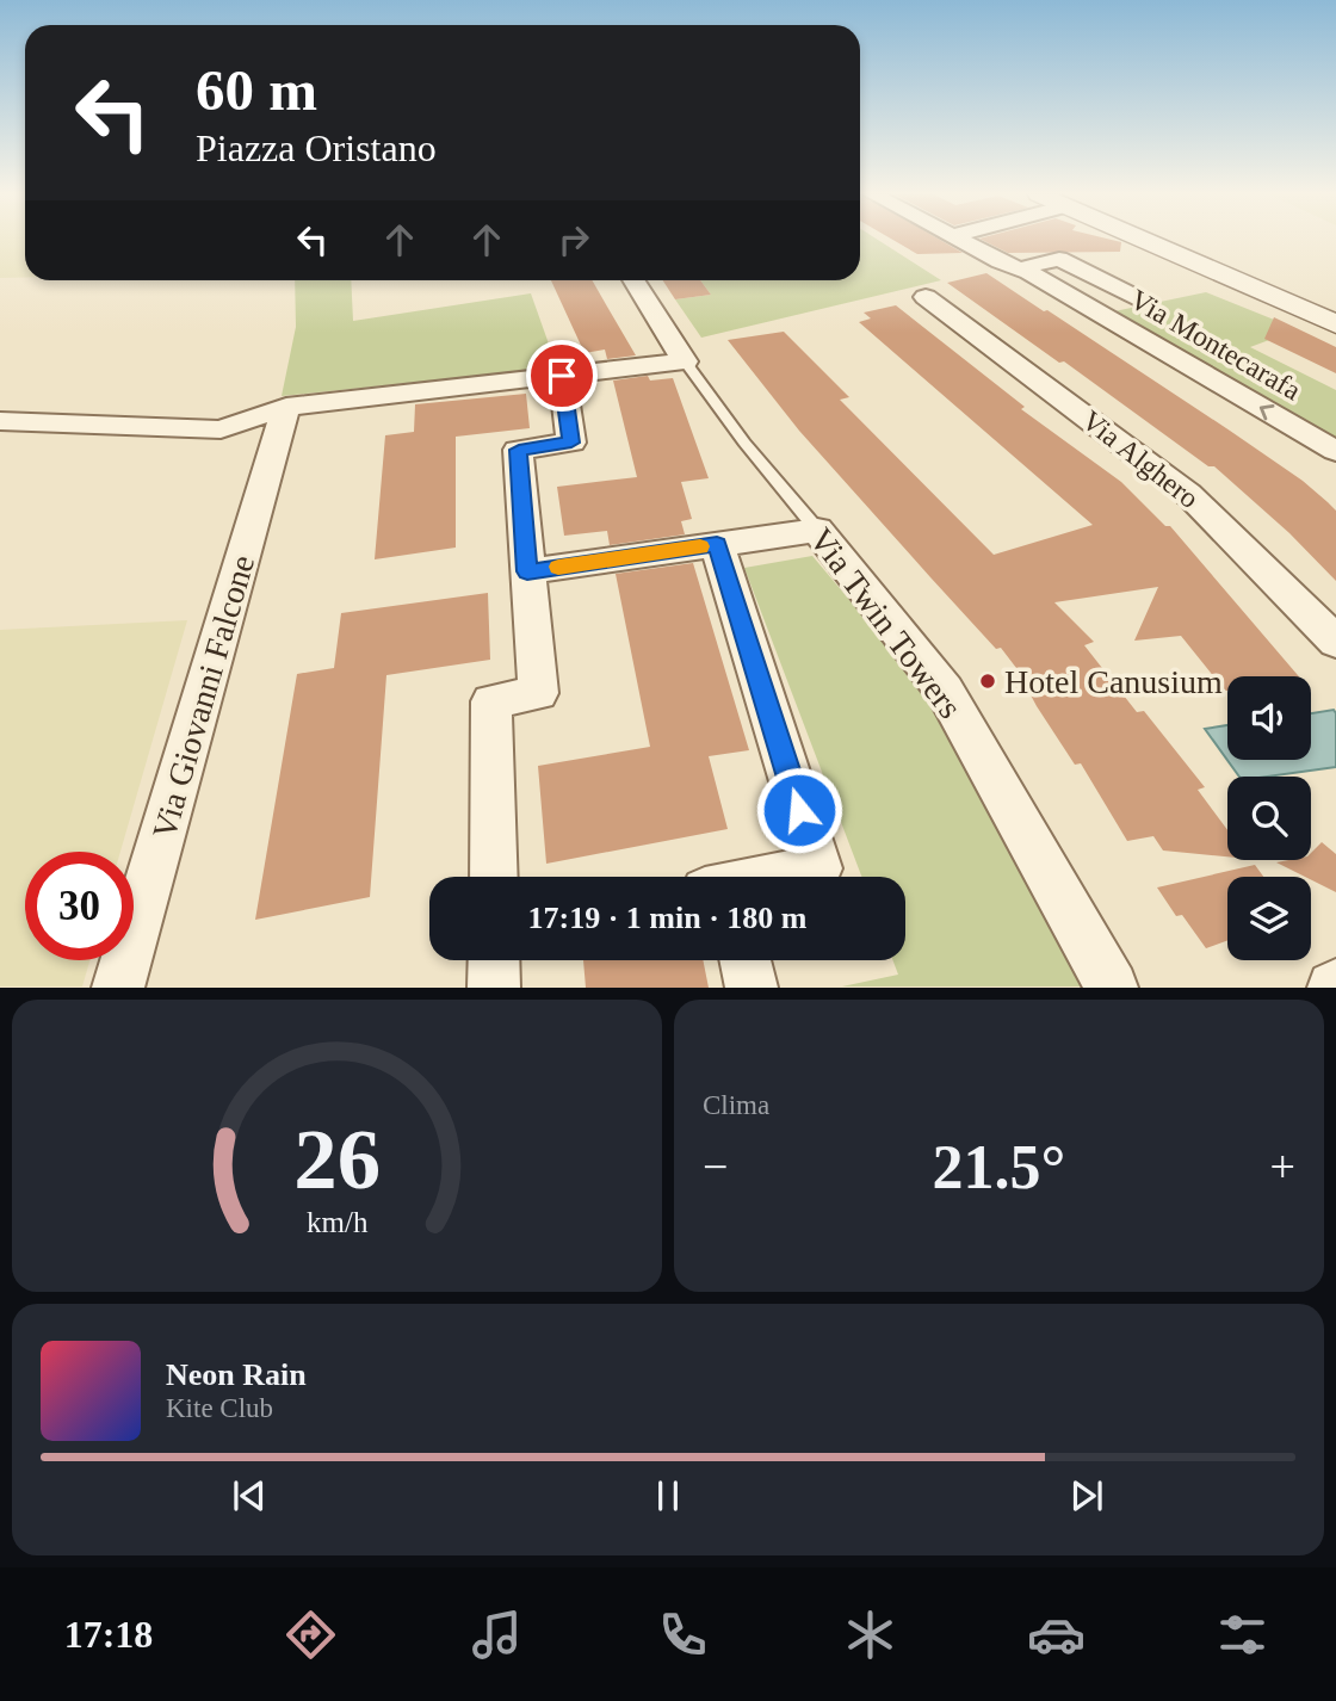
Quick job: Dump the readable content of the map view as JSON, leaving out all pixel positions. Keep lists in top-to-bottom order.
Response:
{
  "streets": {
    "street": [
      "Via Montecarafa",
      "Via Alghero",
      "Via Twin Towers",
      "Via Giovanni Falcone"
    ]
  },
  "places": ["Hotel Canusium"],
  "page": {
    "turn": ["60 m", "Piazza Oristano"],
    "limit": "30",
    "trip": "17:19 · 1 min · 180 m",
    "tile": "Clima",
    "heat": ["−", "21.5°", "+"],
    "song": ["Neon Rain", "Kite Club"],
    "tabs": "17:18",
    "gauge": ["26", "km/h"]
  }
}
